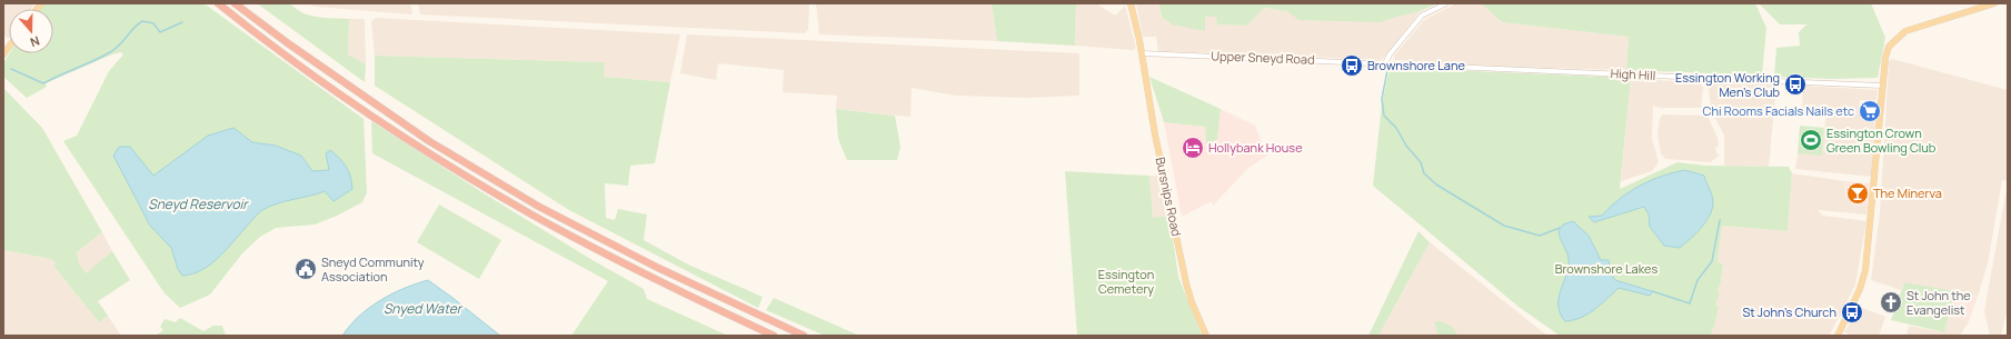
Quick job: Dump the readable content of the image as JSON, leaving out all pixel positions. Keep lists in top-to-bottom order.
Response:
{
  "streets": {
    "main road": ["Bursnips Road"],
    "street": ["Upper Sneyd Road", "High Hill"]
  },
  "crossings": [
    ["Upper Sneyd Road", "High Hill"],
    ["Upper Sneyd Road", "Bursnips Road"]
  ],
  "water": ["Sneyd Reservoir", "Snyed Water"],
  "parks": ["Brownshore Lakes", "Essington Cemetery"],
  "places": {
    "bus stop": ["Brownshore Lane", "Essington Working Men's Club", "St John's Church"],
    "supermarket": ["Chi Rooms Facials Nails etc"],
    "sports": ["Essington Crown Green Bowling Club"],
    "hotel": ["Hollybank House"],
    "bar": ["The Minerva"],
    "public building": ["Sneyd Community Association"],
    "church": ["St John the Evangelist"]
  },
  "north": "bottom"
}
